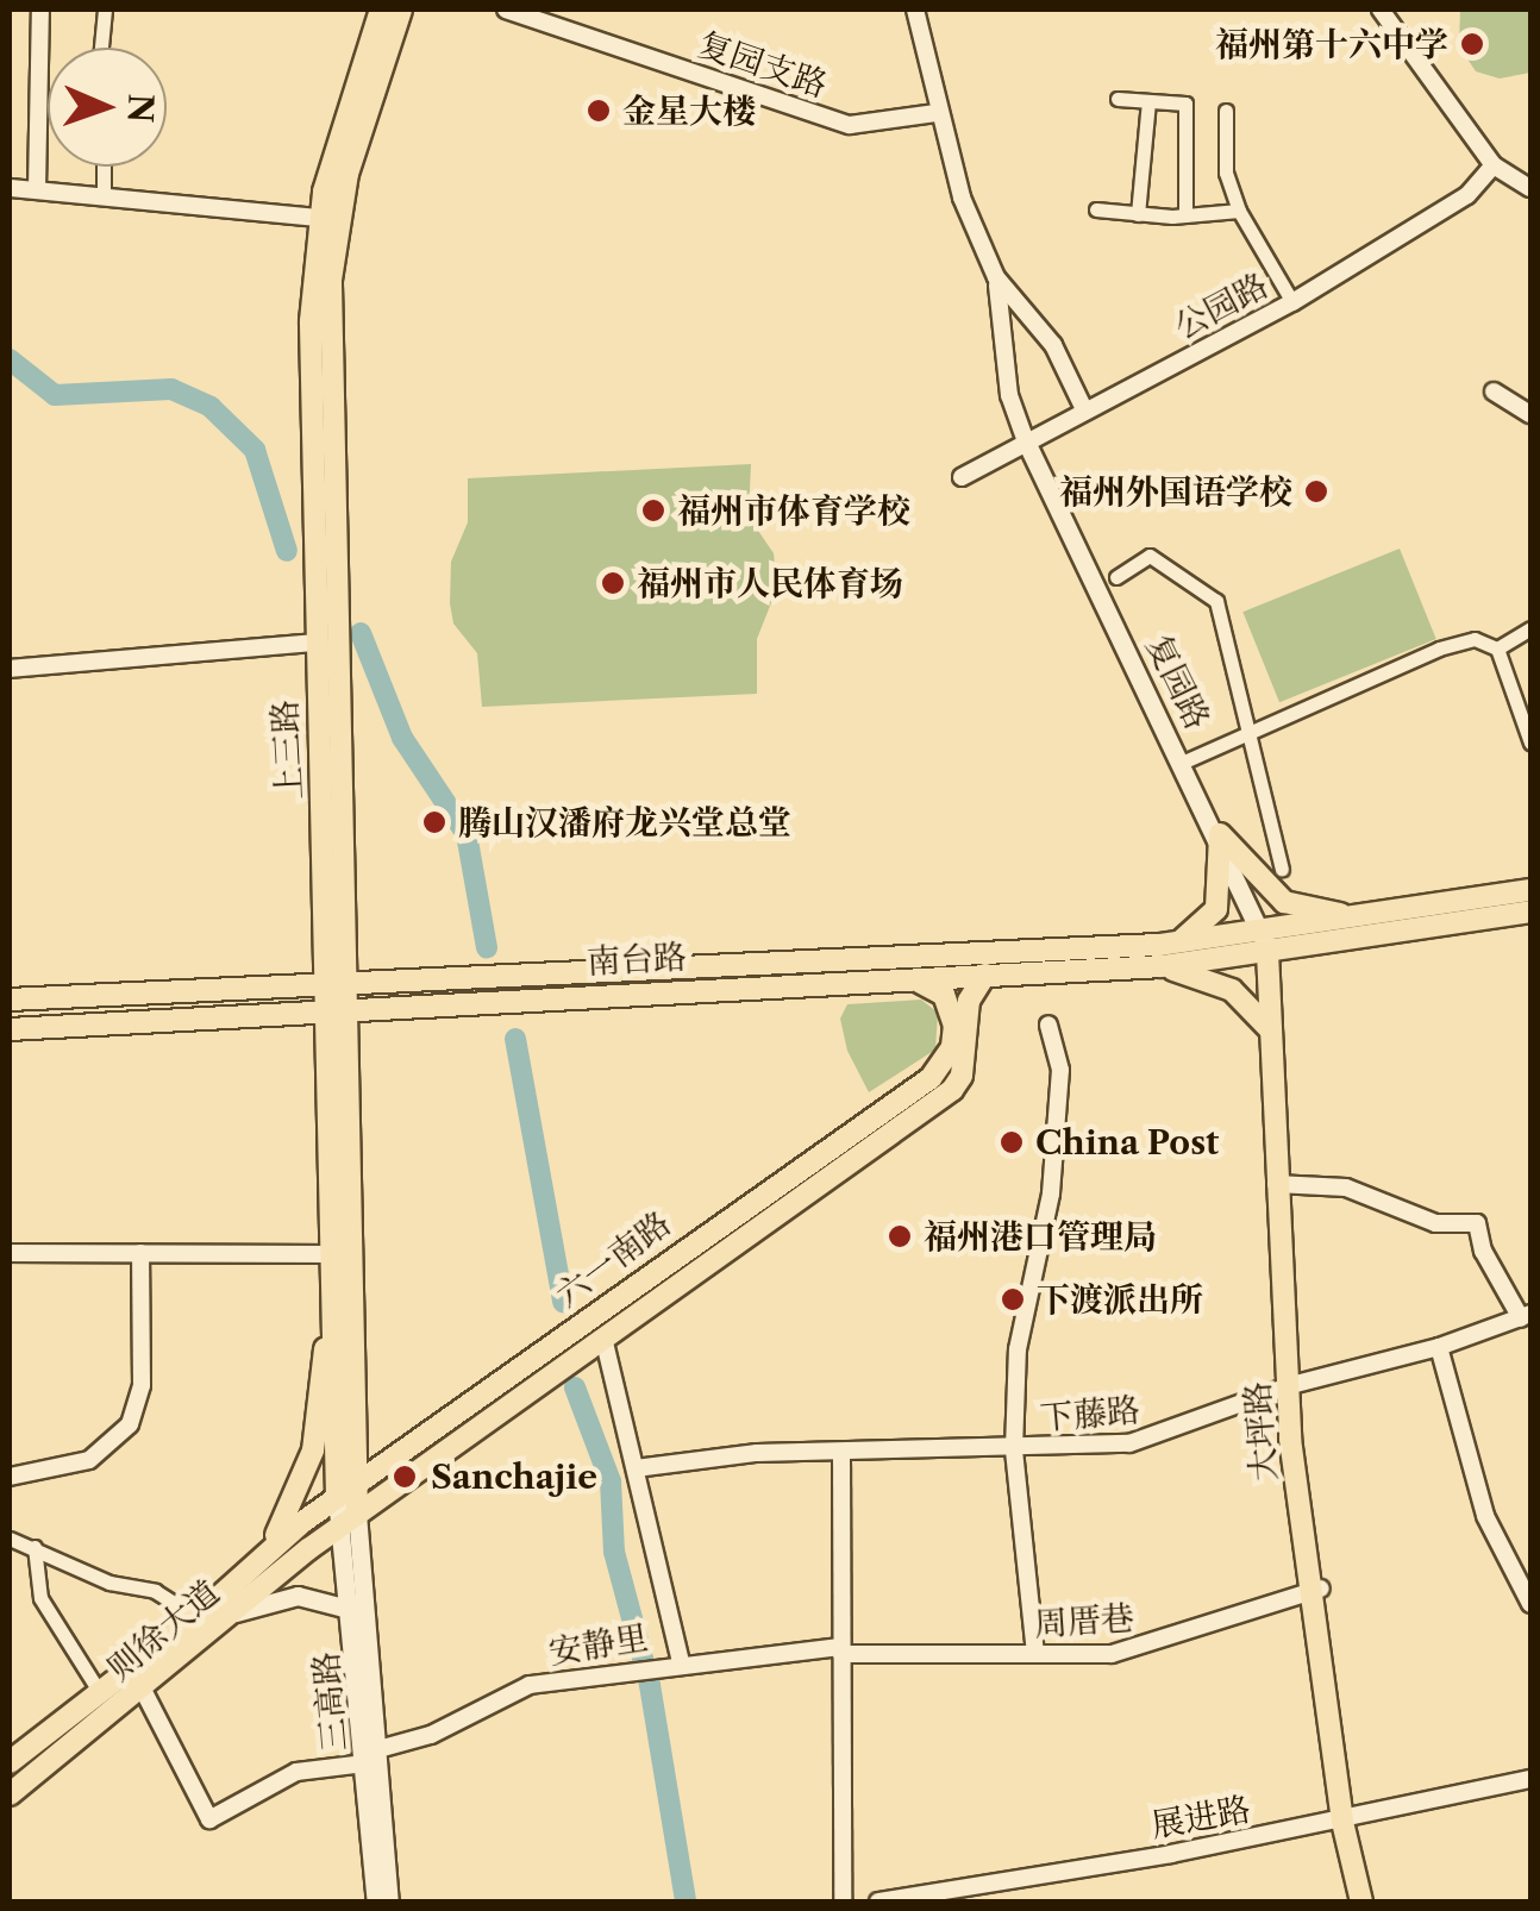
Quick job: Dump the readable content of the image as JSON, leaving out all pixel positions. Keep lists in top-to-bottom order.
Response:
{
  "streets": {
    "main road": [
      "复园路",
      "上三路",
      "南台路",
      "六一南路",
      "大坪路",
      "则徐大道",
      "三高路"
    ],
    "street": [
      "复园支路",
      "公园路",
      "下藤路",
      "周厝巷",
      "安静里",
      "展进路"
    ]
  },
  "crossings": [
    ["公园路", "复园路"],
    ["复园路", "南台路"],
    ["复园路", "大坪路"],
    ["上三路", "南台路"],
    ["上三路", "六一南路"],
    ["上三路", "则徐大道"],
    ["南台路", "六一南路"],
    ["南台路", "大坪路"],
    ["六一南路", "则徐大道"],
    ["六一南路", "三高路"],
    ["下藤路", "大坪路"],
    ["大坪路", "周厝巷"],
    ["大坪路", "展进路"],
    ["周厝巷", "安静里"],
    ["则徐大道", "安静里"],
    ["则徐大道", "三高路"],
    ["安静里", "三高路"]
  ],
  "places": [
    "福州第十六中学",
    "金星大楼",
    "福州外国语学校",
    "福州市体育学校",
    "福州市人民体育场",
    "腾山汉潘府龙兴堂总堂",
    "China Post",
    "福州港口管理局",
    "下渡派出所",
    "Sanchajie"
  ],
  "north": "right"
}
